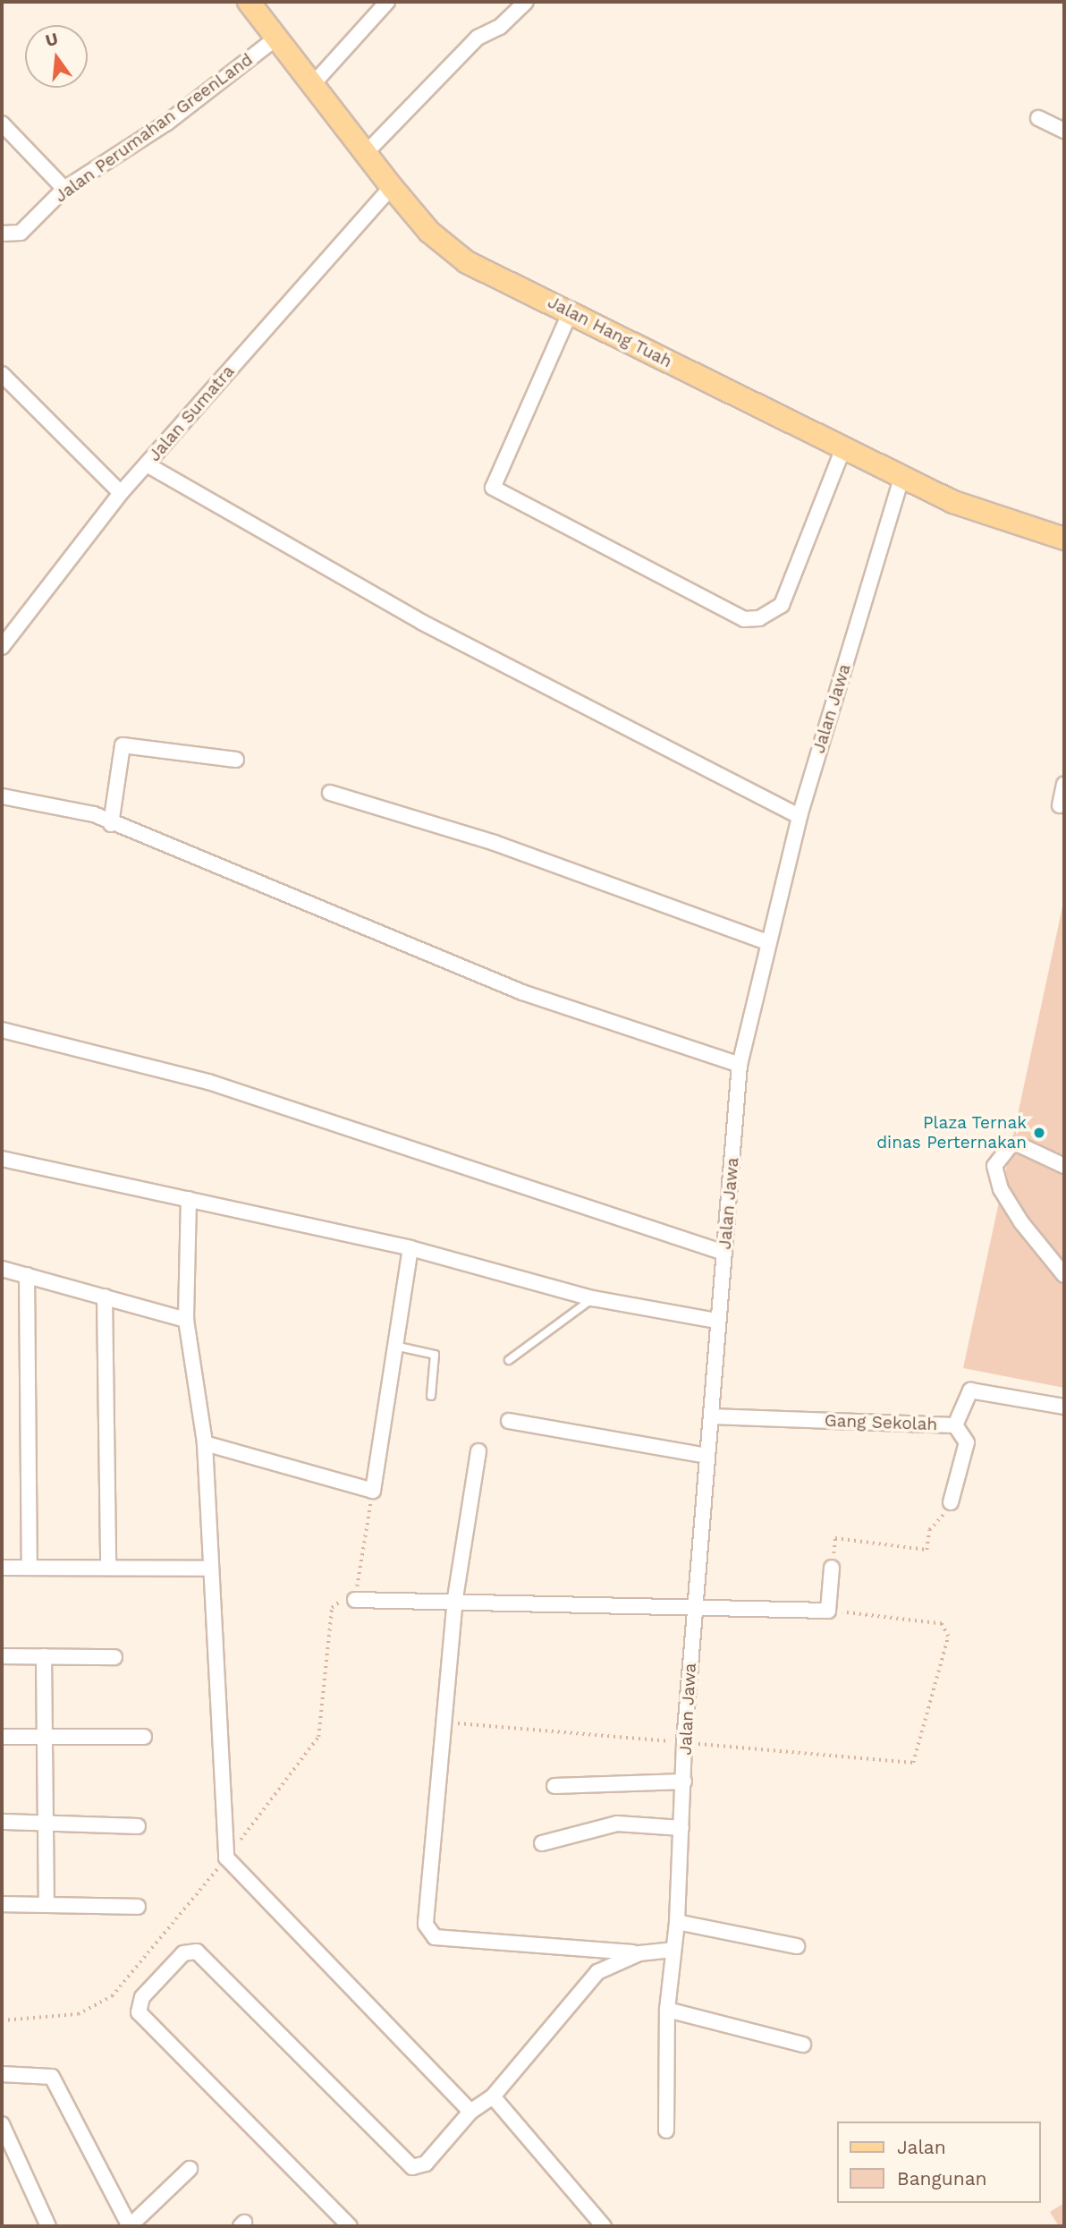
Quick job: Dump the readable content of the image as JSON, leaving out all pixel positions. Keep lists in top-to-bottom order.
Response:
{
  "streets": {
    "main road": ["Jalan Hang Tuah"],
    "street": [
      "Jalan Perumahan GreenLand",
      "Jalan Sumatra",
      "Jalan Jawa",
      "Gang Sekolah"
    ]
  },
  "crossings": [
    ["Jalan Perumahan GreenLand", "Jalan Hang Tuah"],
    ["Jalan Hang Tuah", "Jalan Sumatra"],
    ["Jalan Hang Tuah", "Jalan Jawa"],
    ["Jalan Jawa", "Gang Sekolah"]
  ],
  "places": ["Plaza Ternak dinas Perternakan"],
  "legend": ["Jalan", "Bangunan"],
  "north": "top"
}
